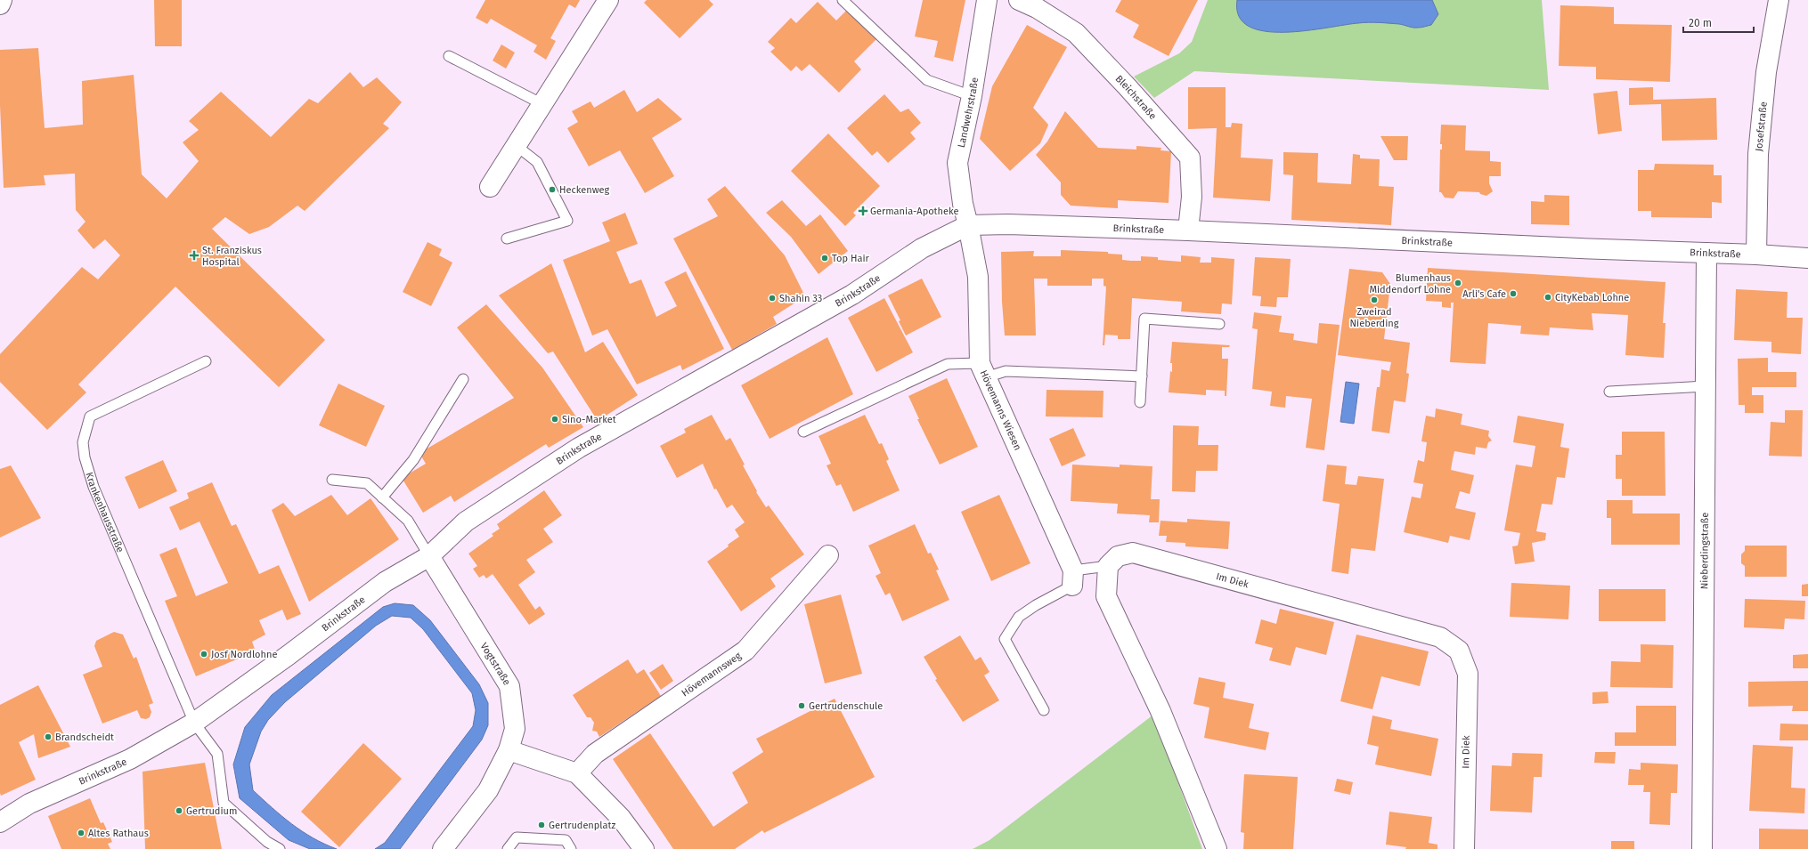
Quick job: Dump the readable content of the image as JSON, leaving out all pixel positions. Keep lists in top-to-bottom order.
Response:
{
  "streets": {
    "street": [
      "Bleichstraße",
      "Landwehrstraße",
      "Josefstraße",
      "Brinkstraße",
      "Hövemanns Wiesen",
      "Nieberdingstraße",
      "Im Diek",
      "Vogtstraße",
      "Hövemannsweg"
    ],
    "lane": ["Krankenhausstraße"]
  },
  "crossings": [
    ["Bleichstraße", "Brinkstraße"],
    ["Landwehrstraße", "Brinkstraße"],
    ["Landwehrstraße", "Hövemanns Wiesen"],
    ["Josefstraße", "Brinkstraße"],
    ["Brinkstraße", "Hövemanns Wiesen"],
    ["Brinkstraße", "Krankenhausstraße"],
    ["Brinkstraße", "Nieberdingstraße"],
    ["Brinkstraße", "Vogtstraße"]
  ],
  "places": {
    "other": [
      "Heckenweg",
      "Top Hair",
      "Blumenhaus Middendorf Lohne",
      "Arli's Cafe",
      "CityKebab Lohne",
      "Shahin 33",
      "Zweirad Nieberding",
      "Sino-Market",
      "Josf Nordlohne",
      "Gertrudenschule",
      "Brandscheidt",
      "Gertrudium",
      "Gertrudenplatz",
      "Altes Rathaus"
    ],
    "health": ["Germania-Apotheke", "St. Franziskus Hospital"]
  },
  "scale_bar": "20 m"
}
